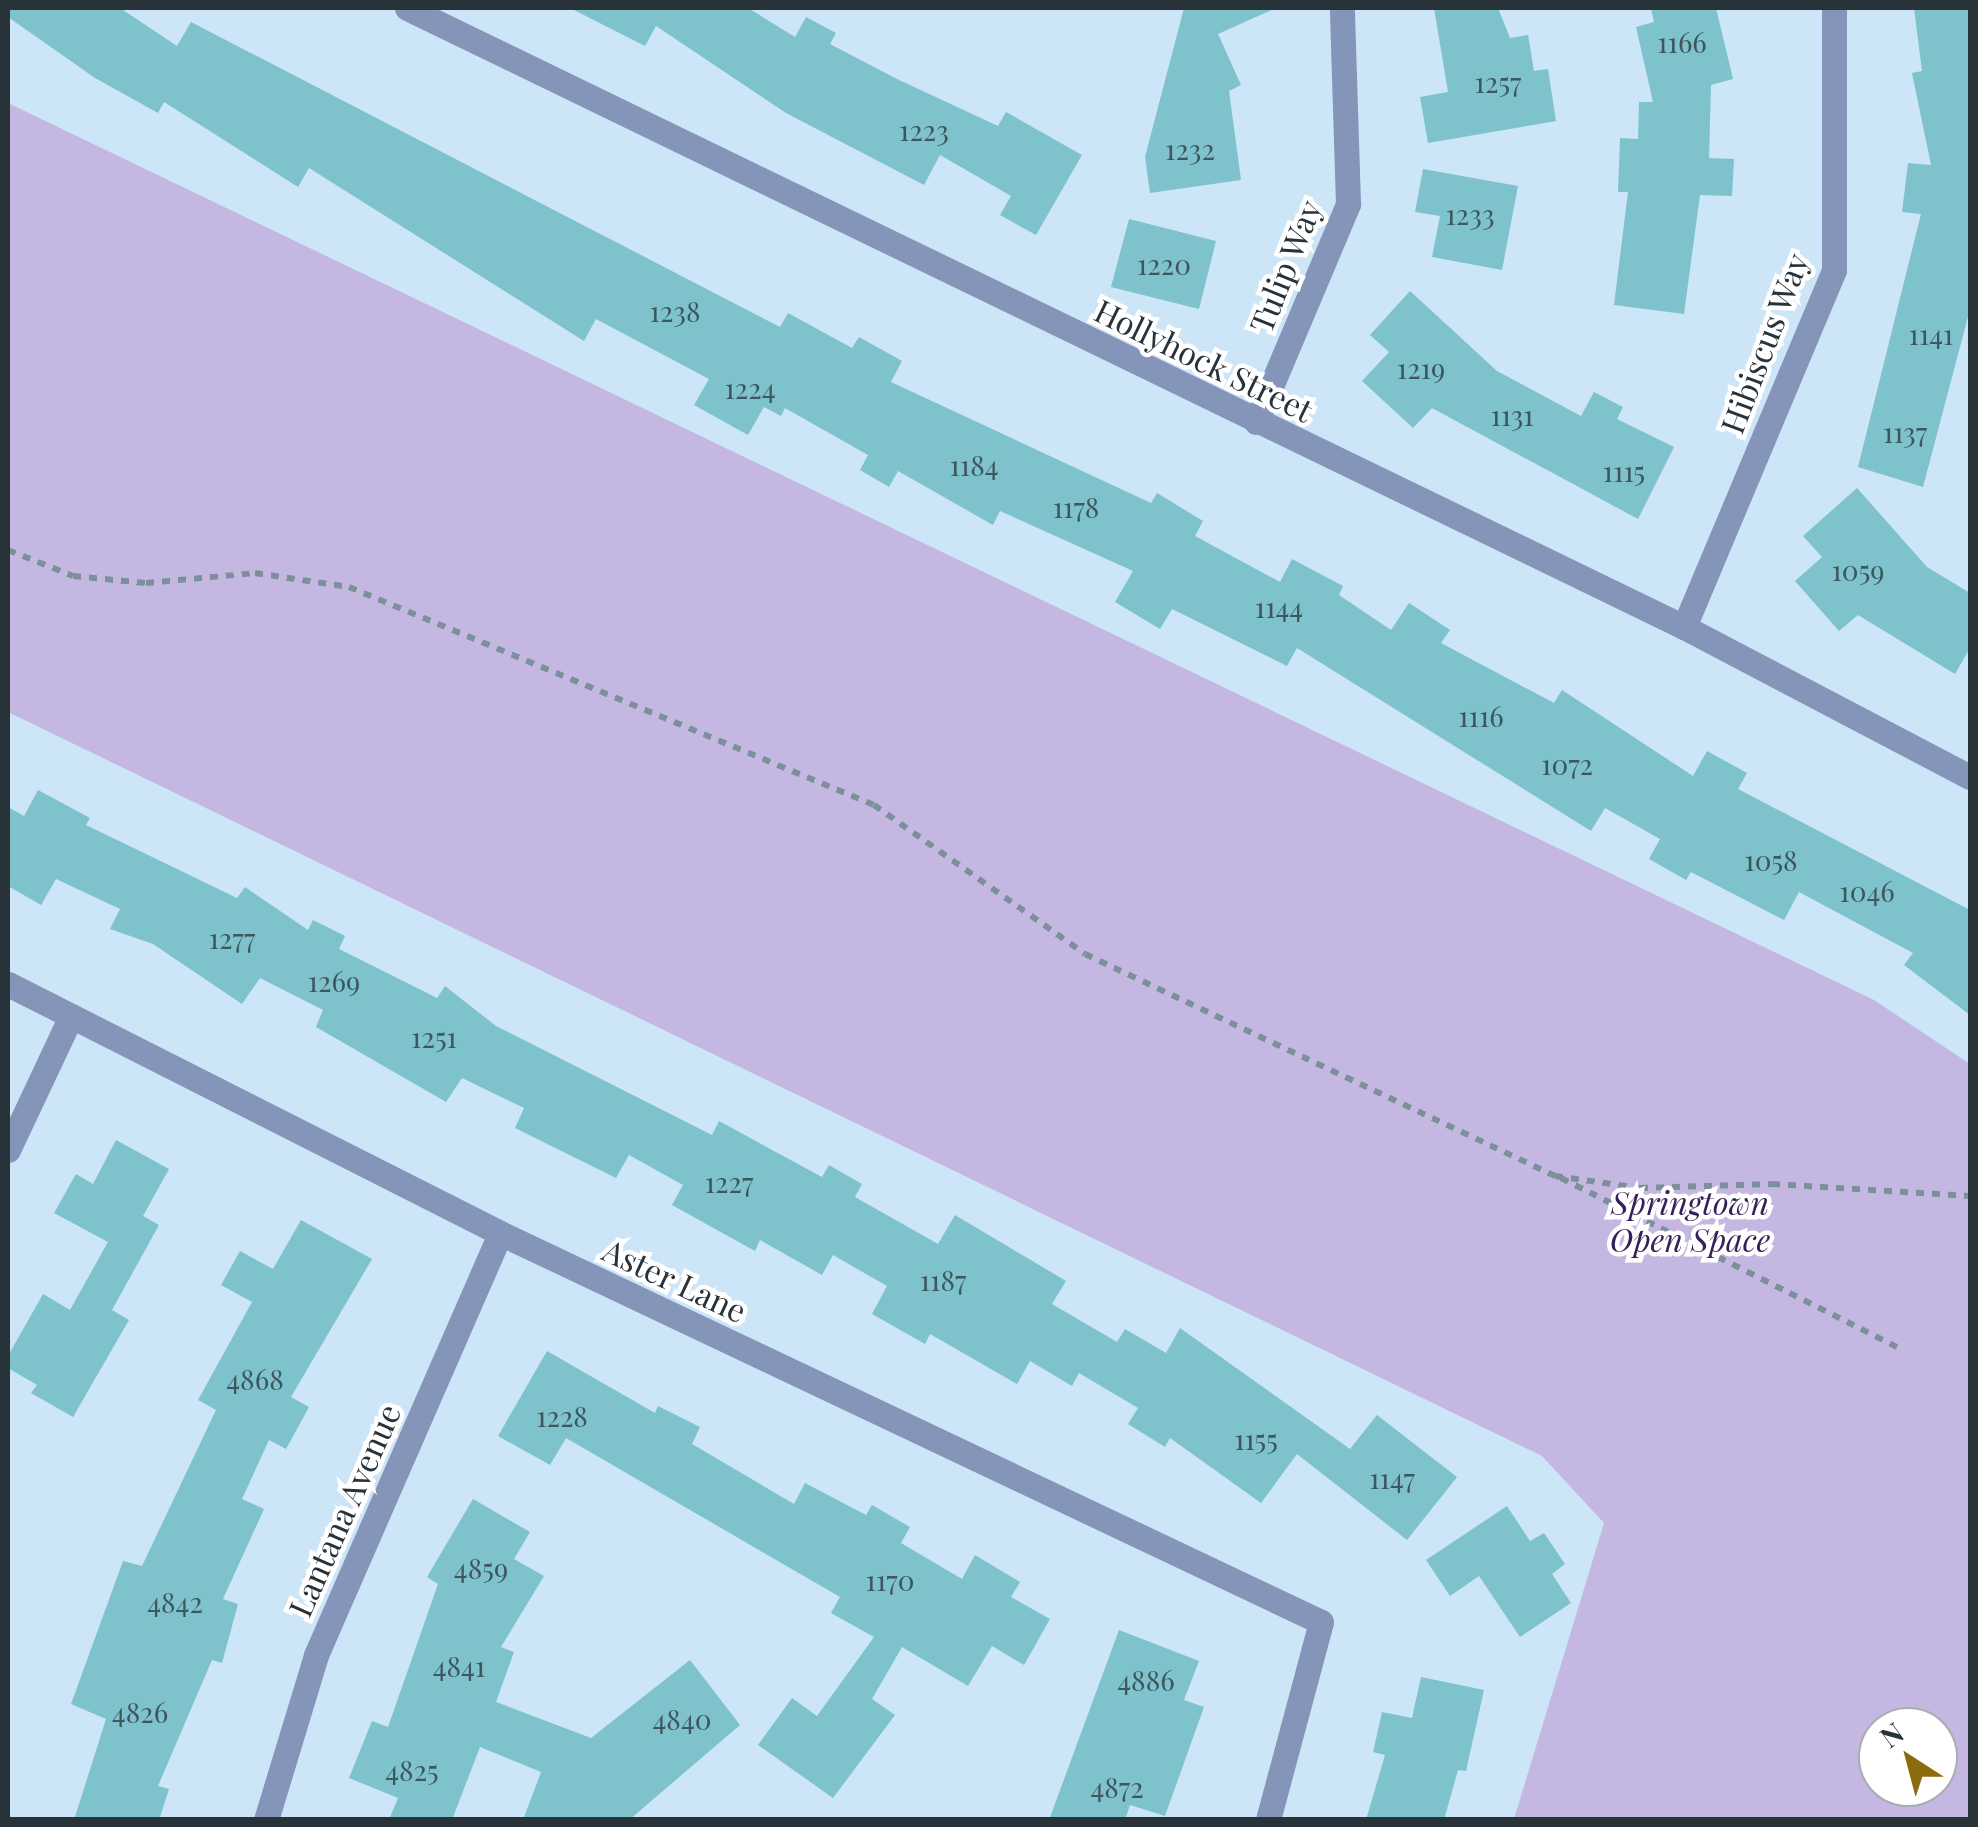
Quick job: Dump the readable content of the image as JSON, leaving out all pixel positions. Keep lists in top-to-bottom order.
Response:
{
  "streets": {
    "street": [
      "Tulip Way",
      "Hibiscus Way",
      "Hollyhock Street",
      "Aster Lane",
      "Lantana Avenue"
    ]
  },
  "crossings": [
    ["Tulip Way", "Hollyhock Street"],
    ["Hibiscus Way", "Hollyhock Street"],
    ["Aster Lane", "Lantana Avenue"]
  ],
  "parks": ["Springtown Open Space"],
  "house_numbers": [
    "1166",
    "1257",
    "1223",
    "1232",
    "1233",
    "1220",
    "1238",
    "1141",
    "1219",
    "1224",
    "1131",
    "1137",
    "1184",
    "1115",
    "1178",
    "1059",
    "1144",
    "1116",
    "1072",
    "1058",
    "1046",
    "1277",
    "1269",
    "1251",
    "1227",
    "1187",
    "4868",
    "1228",
    "1155",
    "1147",
    "4859",
    "1170",
    "4842",
    "4841",
    "4886",
    "4826",
    "4840",
    "4825",
    "4872"
  ],
  "north": "top left"
}
